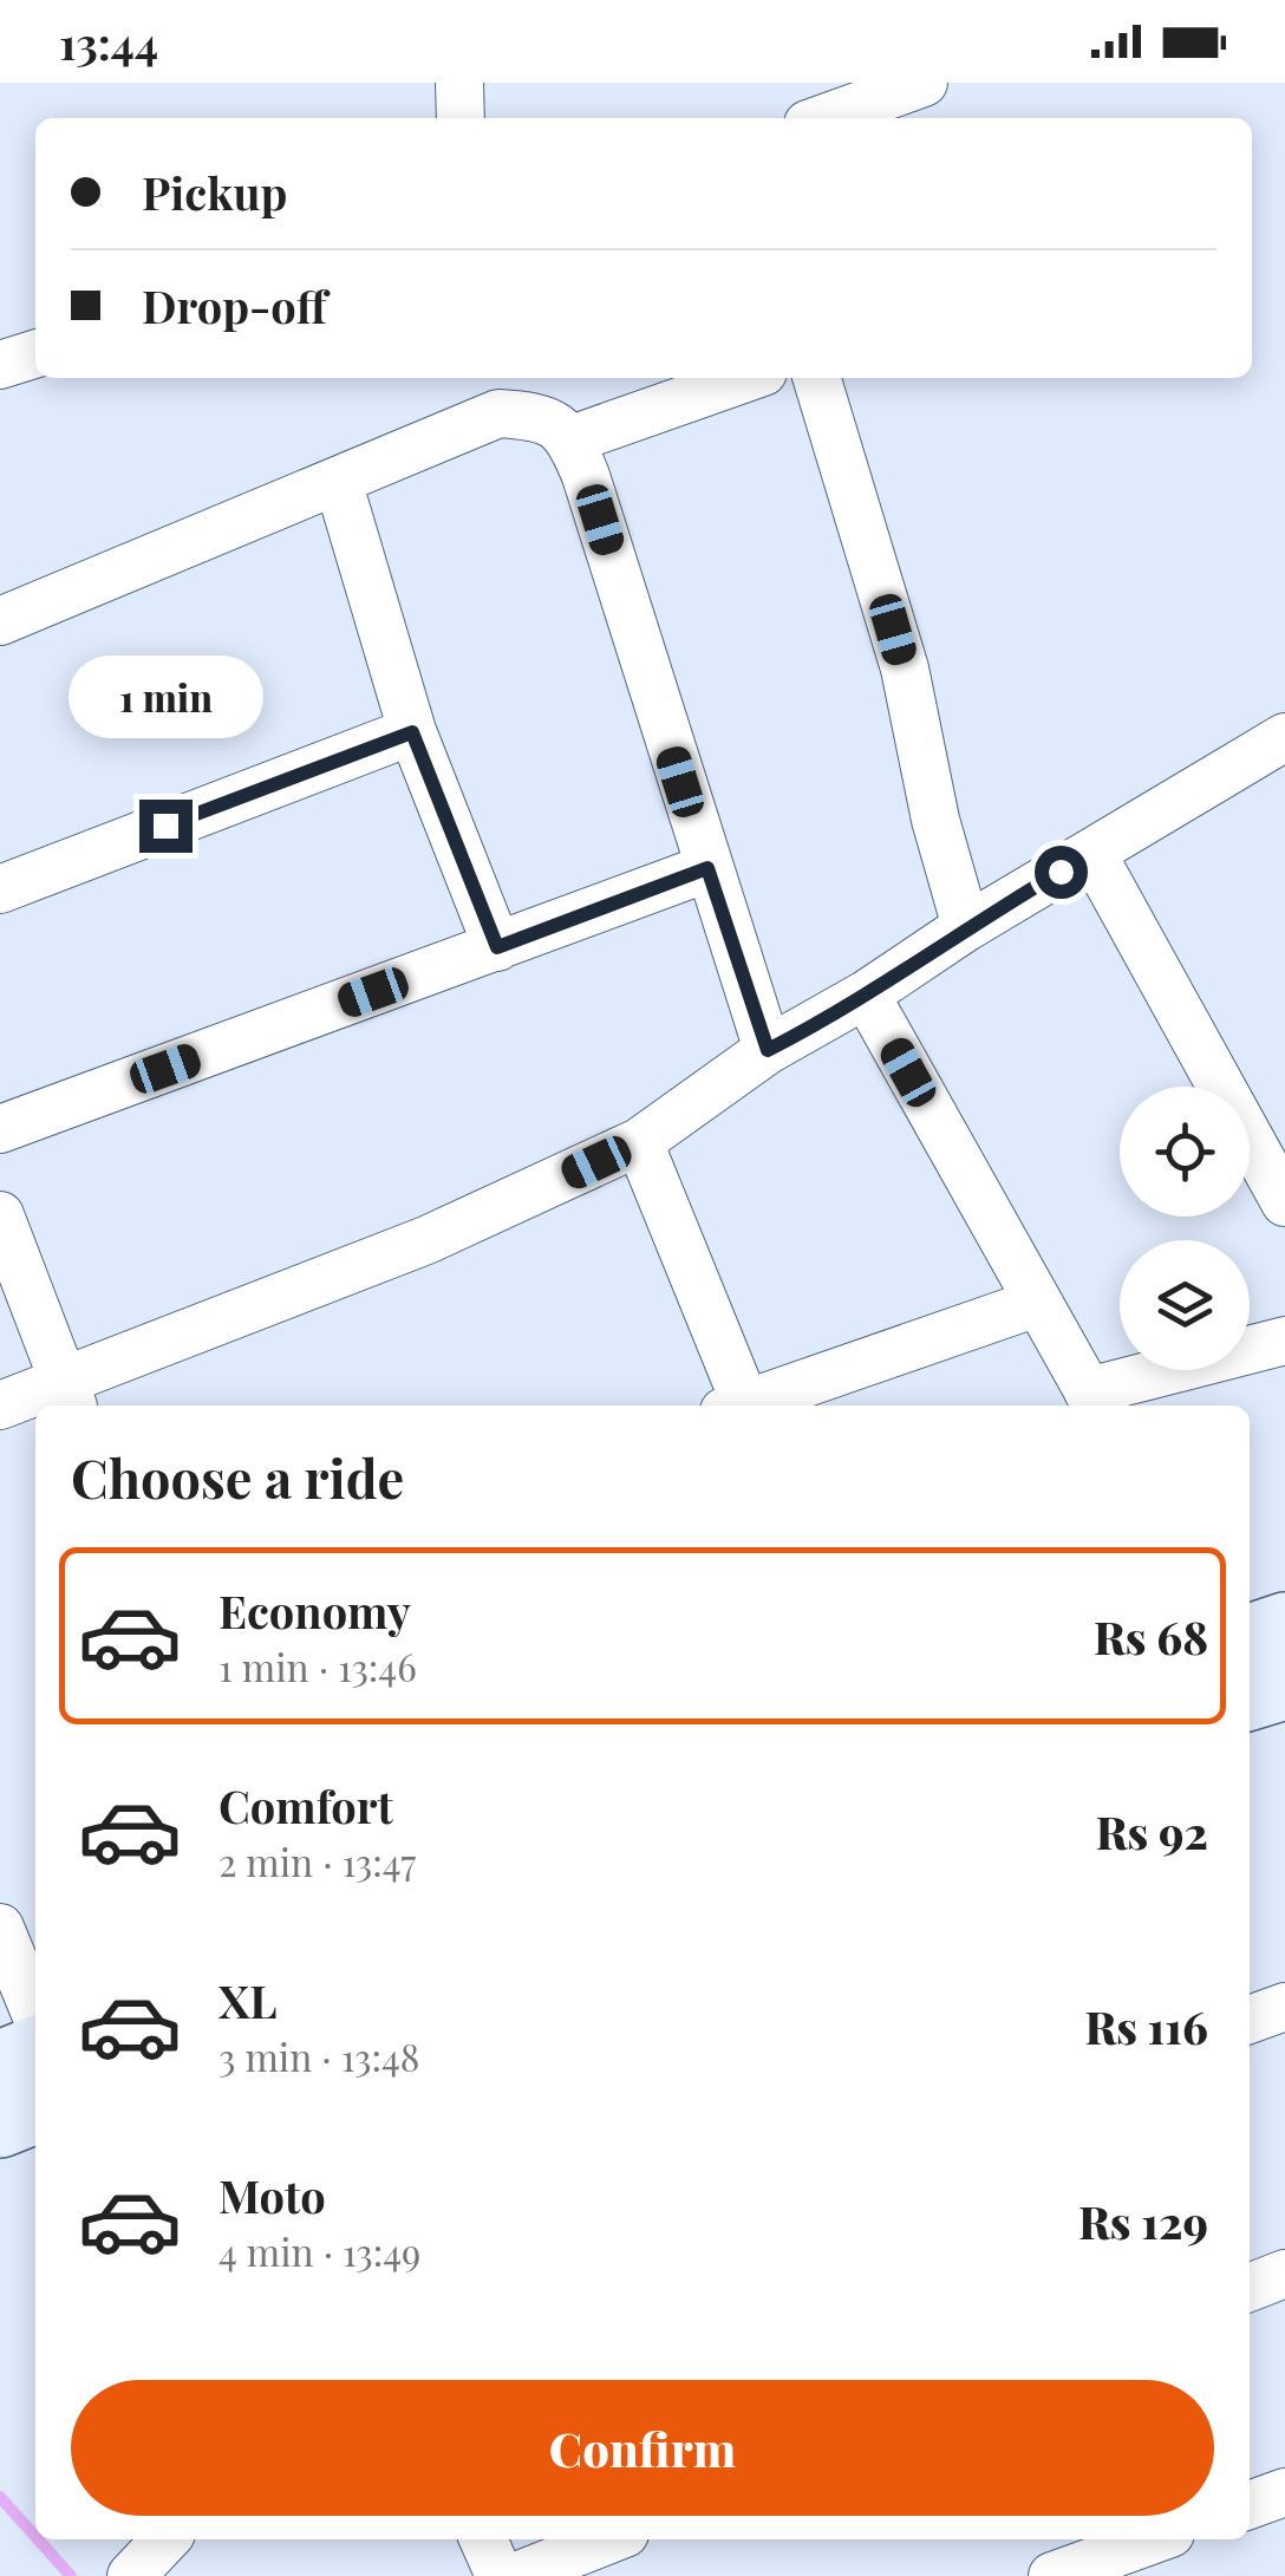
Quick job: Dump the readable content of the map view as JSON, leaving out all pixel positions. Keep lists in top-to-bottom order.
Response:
{
  "page": {
    "status": "13:44",
    "banner": ["Pickup", "Drop-off"],
    "bubble": "1 min",
    "heading": "Choose a ride",
    "list": [
      {
        "name": "Economy",
        "note": "1 min · 13:46",
        "value": "Rs 68"
      },
      {
        "name": "Comfort",
        "note": "2 min · 13:47",
        "value": "Rs 92"
      },
      {
        "name": "XL",
        "note": "3 min · 13:48",
        "value": "Rs 116"
      },
      {
        "name": "Moto",
        "note": "4 min · 13:49",
        "value": "Rs 129"
      }
    ],
    "buttons": "Confirm"
  }
}
